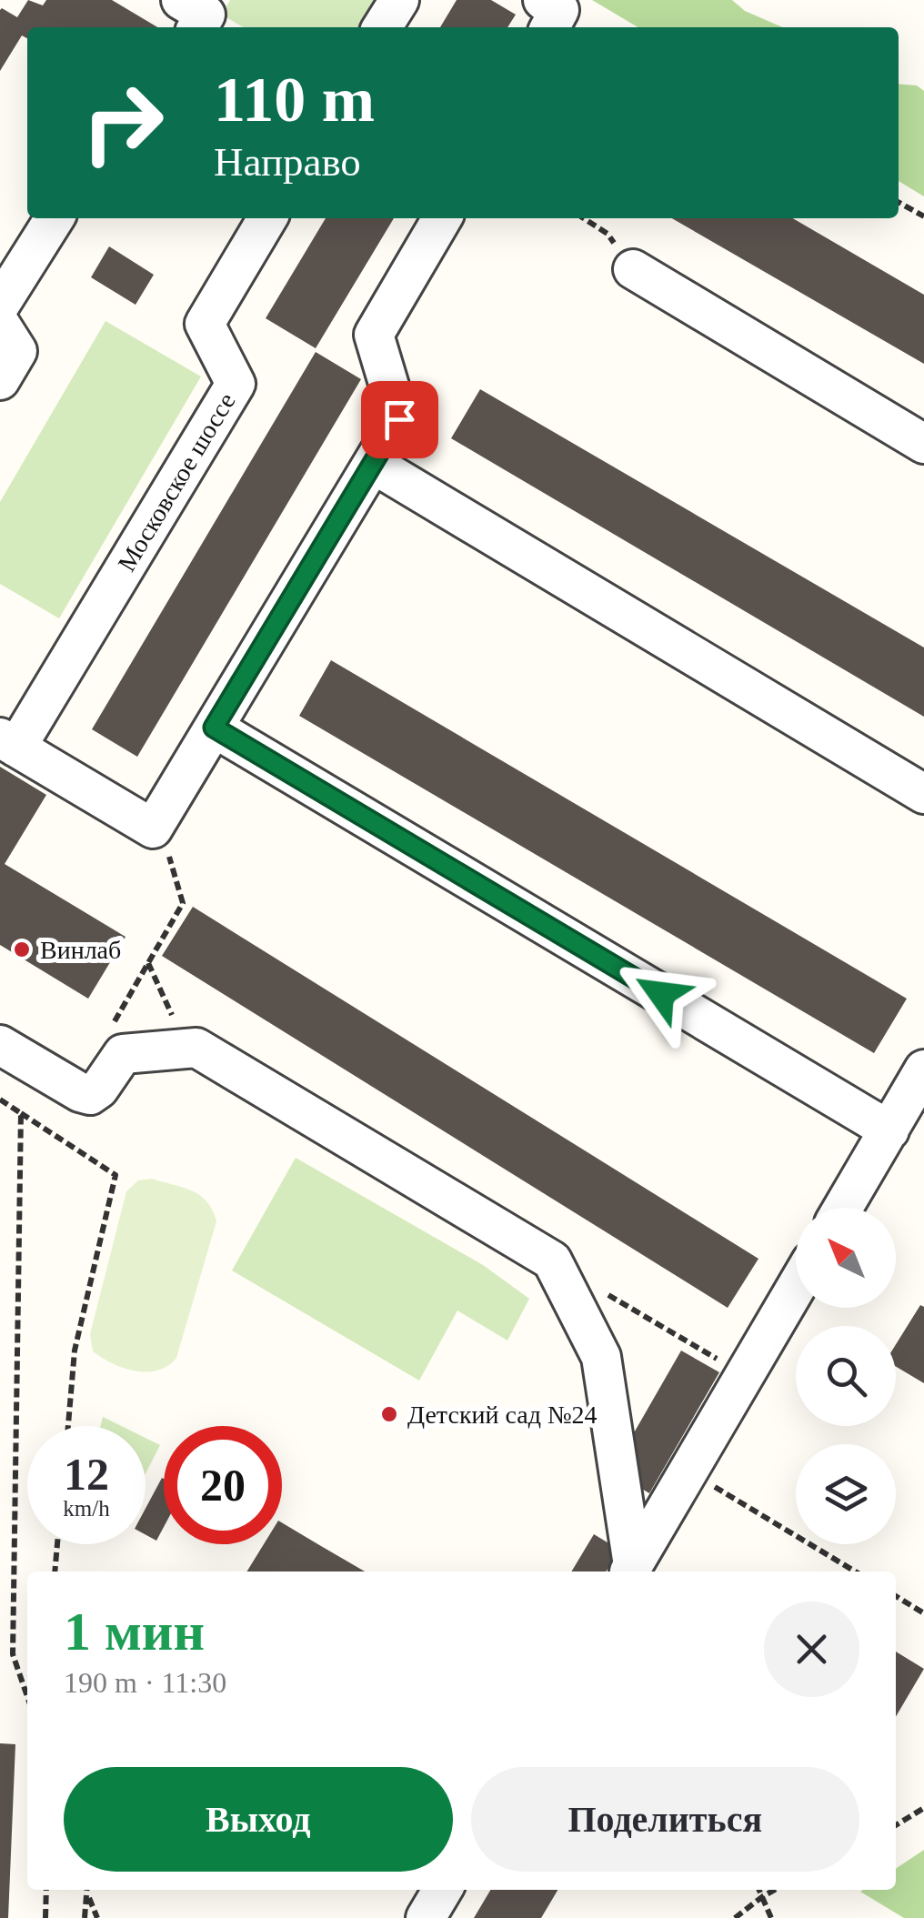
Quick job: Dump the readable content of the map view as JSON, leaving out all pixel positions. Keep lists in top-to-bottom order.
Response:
{
  "streets": {
    "street": ["Московское шоссе"]
  },
  "places": ["Винлаб", "Детский сад №24"],
  "north": "top left",
  "page": {
    "turn": ["110 m", "Направо"],
    "speed": "12 km/h",
    "limit": "20",
    "heading": ["1 мин", "190 m · 11:30"],
    "buttons": ["Выход", "Поделиться"]
  }
}
